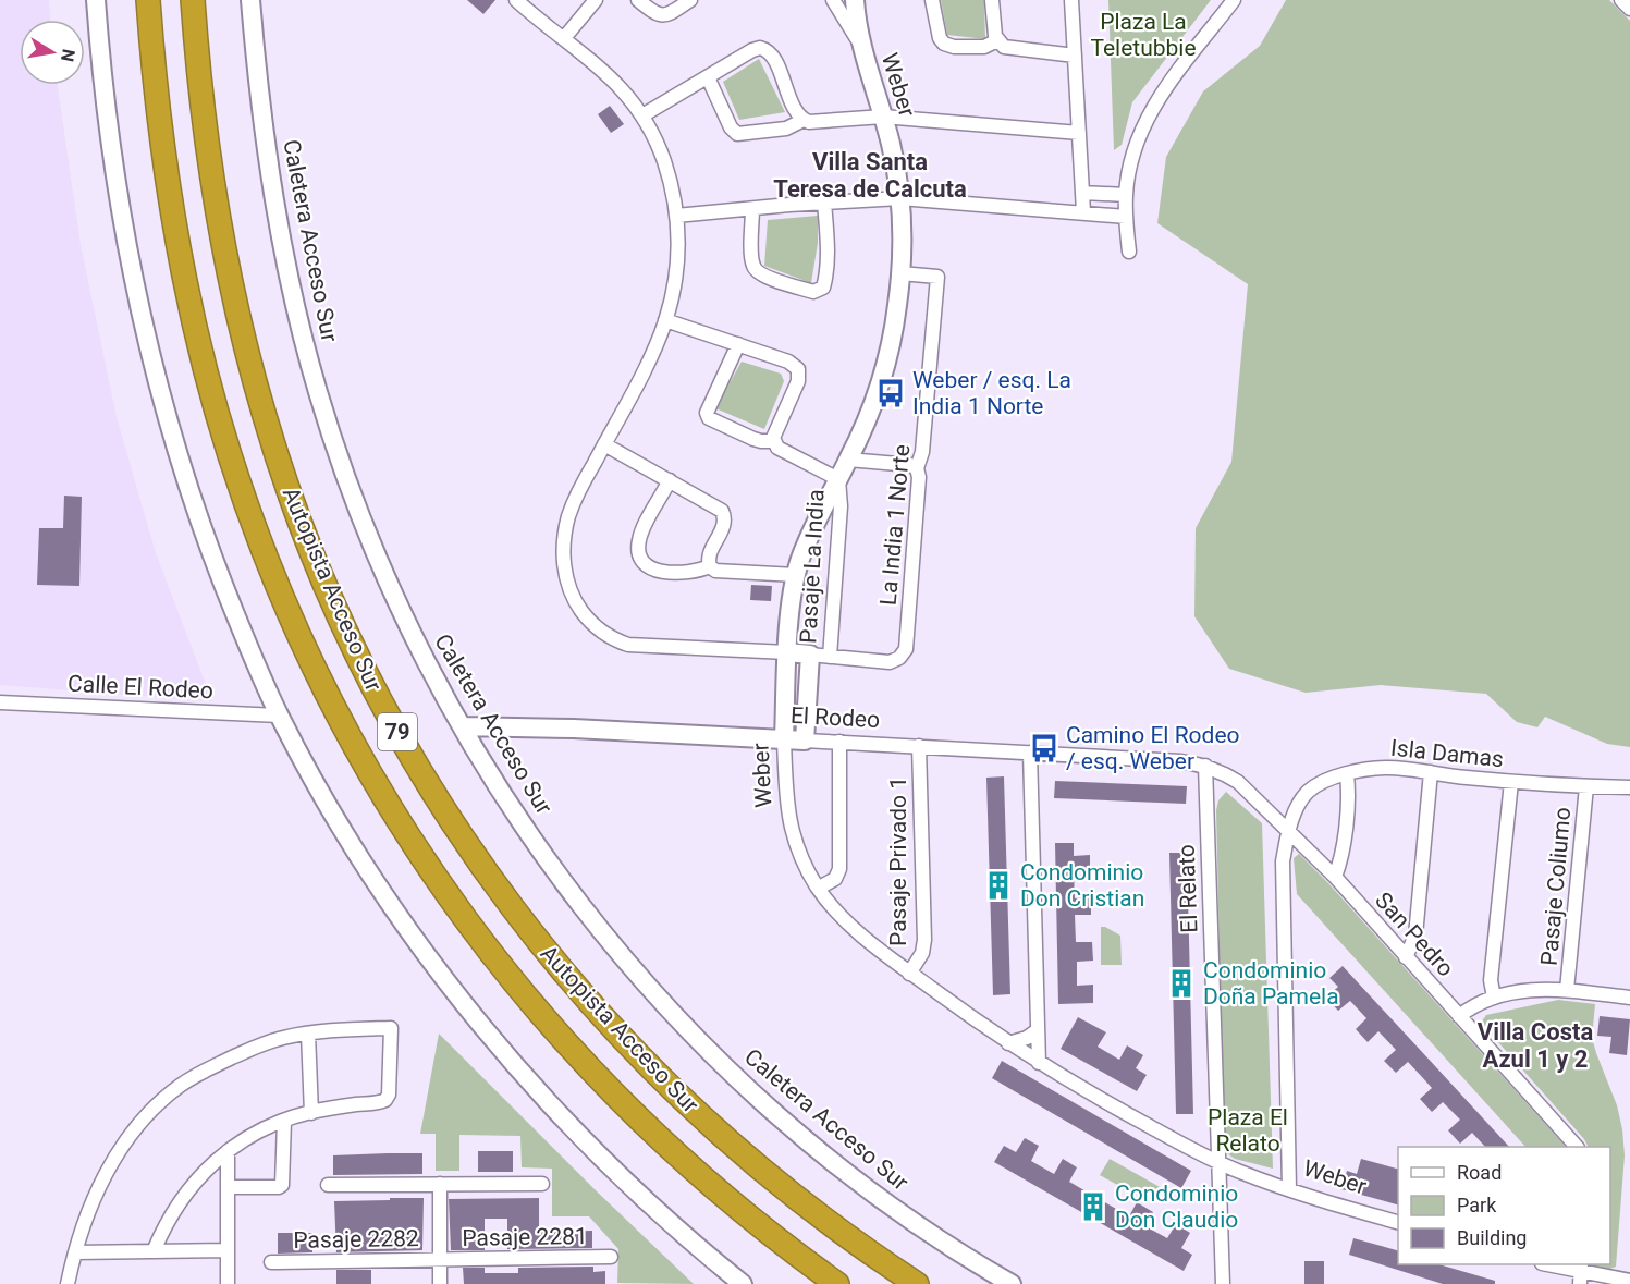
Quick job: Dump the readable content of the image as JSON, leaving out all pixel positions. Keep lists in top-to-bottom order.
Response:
{
  "streets": {
    "highway": ["Autopista Acceso Sur", "79"],
    "main road": ["Weber", "Caletera Acceso Sur", "El Rodeo"],
    "street": [
      "La India 1 Norte",
      "Pasaje La India",
      "Calle El Rodeo",
      "Isla Damas",
      "Pasaje Privado 1",
      "Pasaje Coliumo",
      "El Relato",
      "San Pedro",
      "Pasaje 2281",
      "Pasaje 2282"
    ]
  },
  "crossings": [
    ["Weber", "La India 1 Norte"],
    ["Weber", "Pasaje La India"],
    ["Weber", "El Rodeo"],
    ["Weber", "Isla Damas"],
    ["Weber", "Pasaje Privado 1"],
    ["Weber", "El Relato"],
    ["Caletera Acceso Sur", "El Rodeo"],
    ["La India 1 Norte", "Pasaje La India"],
    ["El Rodeo", "Pasaje Privado 1"],
    ["El Rodeo", "El Relato"],
    ["El Rodeo", "San Pedro"],
    ["Isla Damas", "Pasaje Coliumo"],
    ["Isla Damas", "San Pedro"],
    ["El Relato", "San Pedro"],
    ["Pasaje 2281", "Pasaje 2282"]
  ],
  "districts": ["Villa Santa Teresa de Calcuta", "Villa Costa Azul 1 y 2"],
  "parks": ["Plaza La Teletubbie", "Plaza El Relato"],
  "places": {
    "bus stop": ["Weber / esq. La India 1 Norte", "Camino El Rodeo / esq. Weber"],
    "building": ["Condominio Don Cristian", "Condominio Doña Pamela", "Condominio Don Claudio"]
  },
  "legend": ["Road", "Park", "Building"],
  "north": "right"
}
